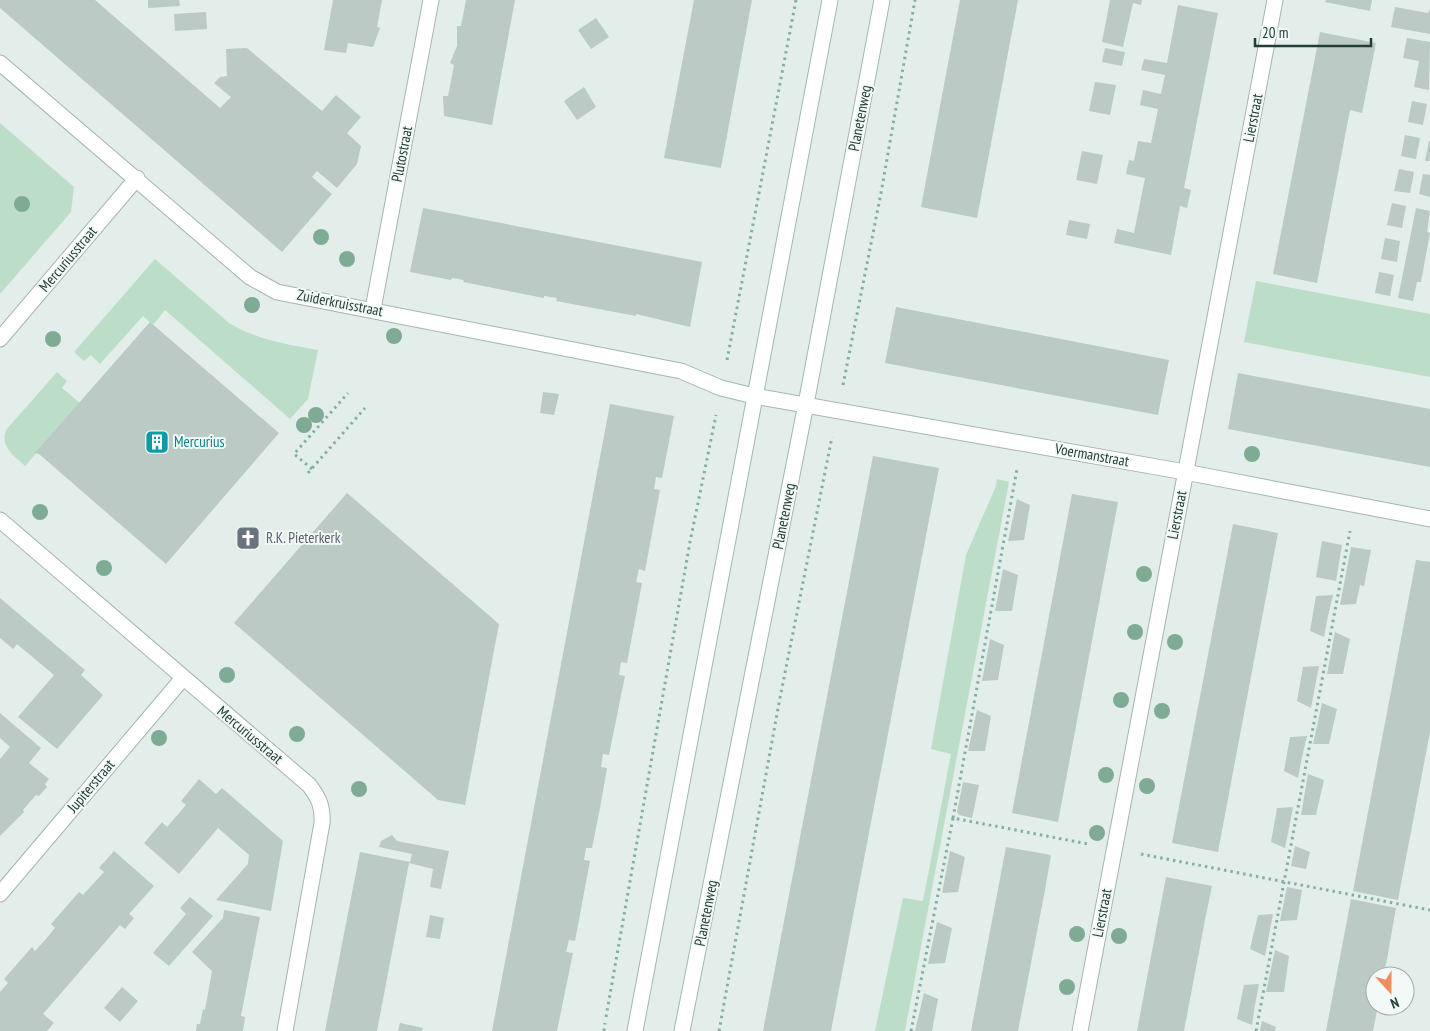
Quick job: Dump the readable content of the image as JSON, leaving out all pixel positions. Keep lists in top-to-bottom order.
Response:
{
  "streets": {
    "street": [
      "Planetenweg",
      "Lierstraat",
      "Plutostraat",
      "Mercuriusstraat",
      "Zuiderkruisstraat",
      "Voermanstraat",
      "Jupiterstraat"
    ]
  },
  "crossings": [
    ["Planetenweg", "Voermanstraat"],
    ["Lierstraat", "Voermanstraat"],
    ["Plutostraat", "Zuiderkruisstraat"],
    ["Mercuriusstraat", "Zuiderkruisstraat"],
    ["Mercuriusstraat", "Jupiterstraat"],
    ["Zuiderkruisstraat", "Voermanstraat"]
  ],
  "places": {
    "building": ["Mercurius"],
    "church": ["R.K. Pieterkerk"]
  },
  "scale_bar": "20 m",
  "north": "bottom"
}
